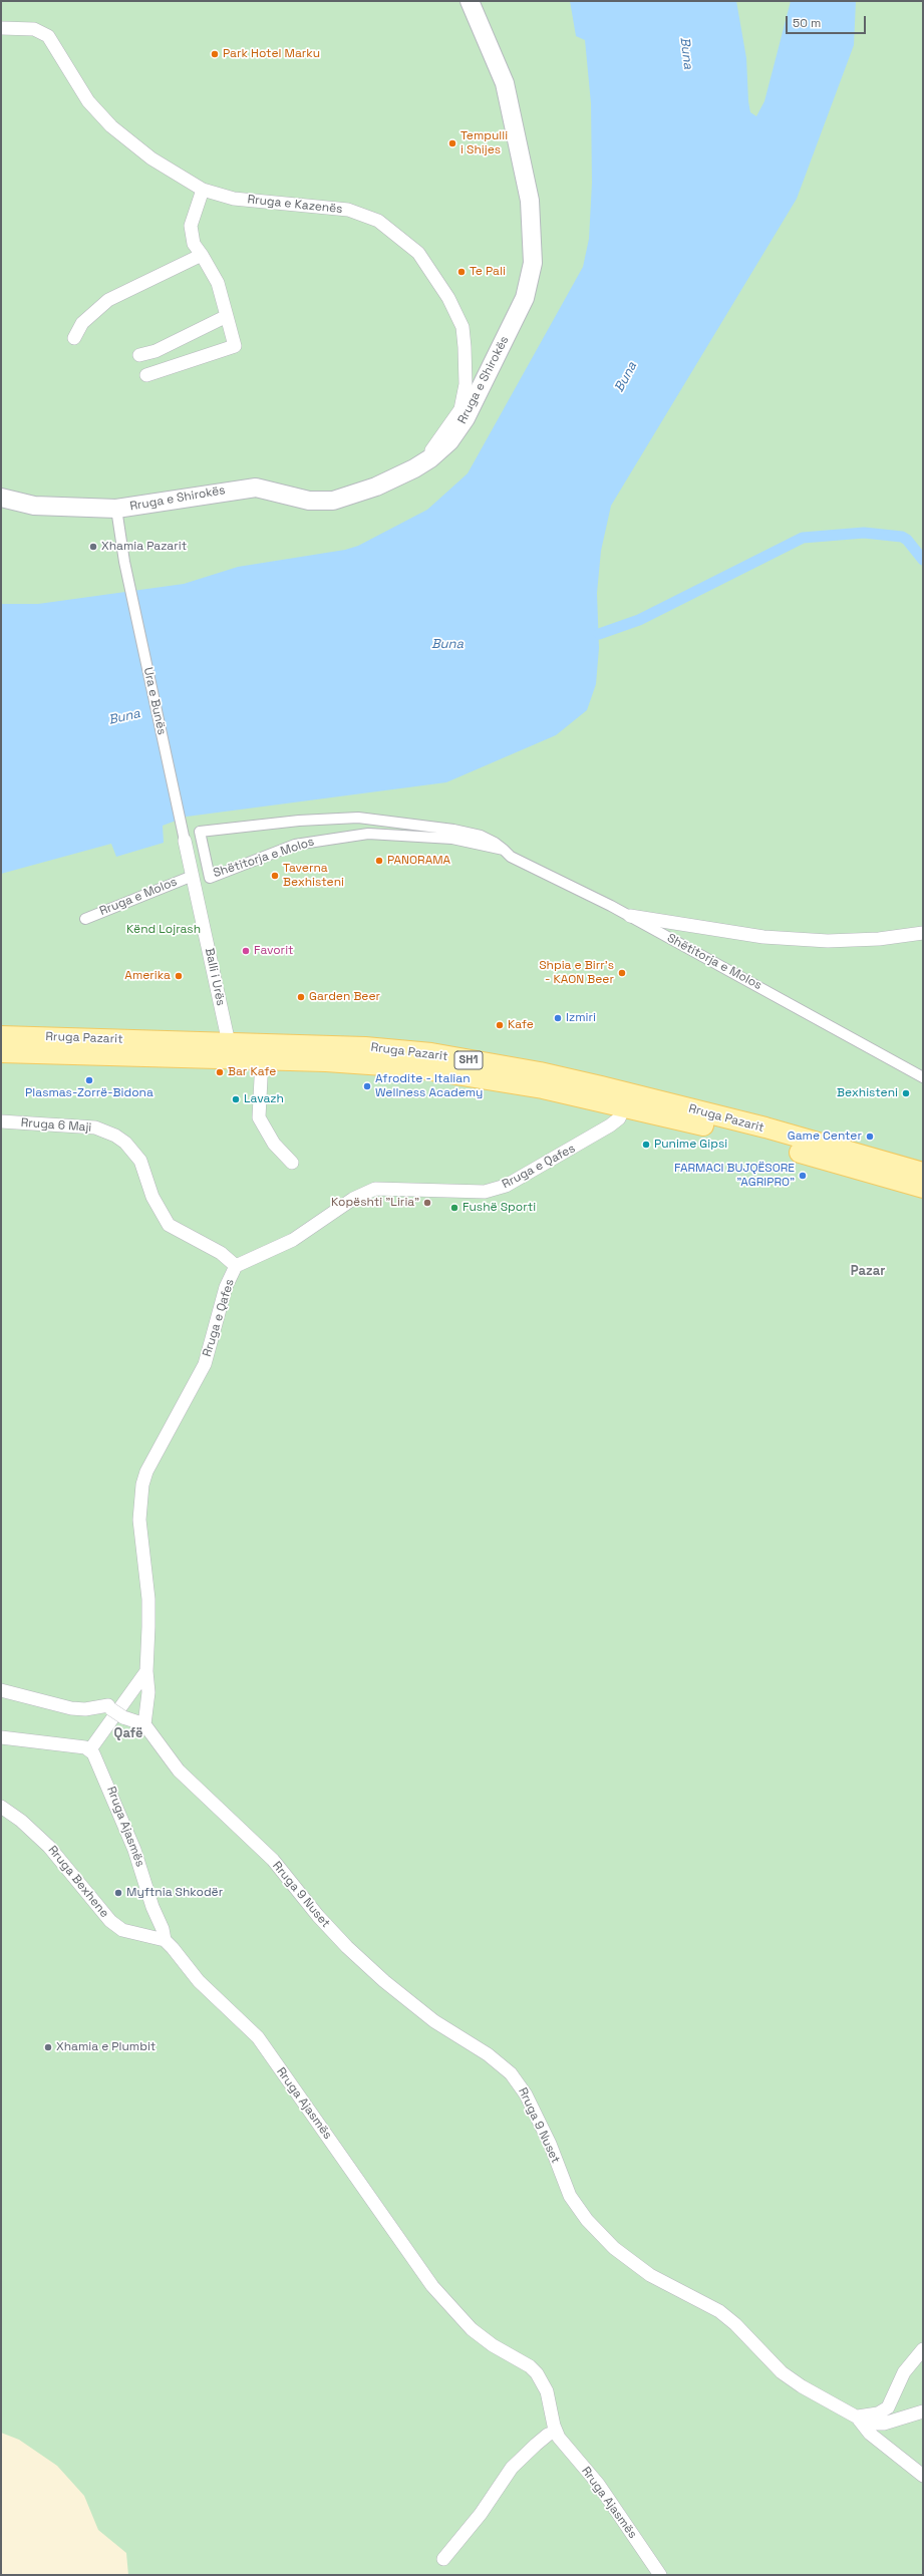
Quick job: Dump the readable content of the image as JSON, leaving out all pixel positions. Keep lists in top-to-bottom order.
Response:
{
  "streets": {
    "main road": ["Rruga e Shirokës", "Rruga Pazarit", "SH1"],
    "street": [
      "Rruga e Kazenës",
      "Ura e Bunës",
      "Shëtitorja e Molos",
      "Rruga e Molos",
      "Balli i Urës",
      "Rruga 6 Maji",
      "Rruga e Qafes",
      "Rruga Ajasmës",
      "Rruga Bexhene",
      "Rruga 9 Nuset"
    ]
  },
  "crossings": [
    ["Rruga e Kazenës", "Rruga e Shirokës"],
    ["Rruga e Shirokës", "Ura e Bunës"],
    ["Ura e Bunës", "Balli i Urës"],
    ["Rruga e Molos", "Balli i Urës"],
    ["Balli i Urës", "Rruga Pazarit"],
    ["Rruga Pazarit", "Rruga e Qafes"],
    ["Rruga 6 Maji", "Rruga e Qafes"],
    ["Rruga e Qafes", "Rruga 9 Nuset"],
    ["Rruga Ajasmës", "Rruga Bexhene"]
  ],
  "districts": ["Pazar", "Qafë"],
  "water": ["Buna"],
  "parks": ["Kënd Lojrash"],
  "places": [
    "Park Hotel Marku",
    "Tempulli i Shijes",
    "Te Pali",
    "Xhamia Pazarit",
    "PANORAMA",
    "Taverna Bexhisteni",
    "Favorit",
    "Shpia e Birr's - KAON Beer",
    "Amerika",
    "Garden Beer",
    "Izmiri",
    "Kafe",
    "Bar Kafe",
    "Plasmas-Zorrë-Bidona",
    "Afrodite - Italian Wellness Academy",
    "Bexhisteni",
    "Lavazh",
    "Game Center",
    "Punime Gipsi",
    "FARMACI BUJQËSORE \"AGRIPRO\"",
    "Kopështi \"Liria\"",
    "Fushë Sporti",
    "Myftnia Shkodër",
    "Xhamia e Plumbit"
  ],
  "scale_bar": "50 m"
}
